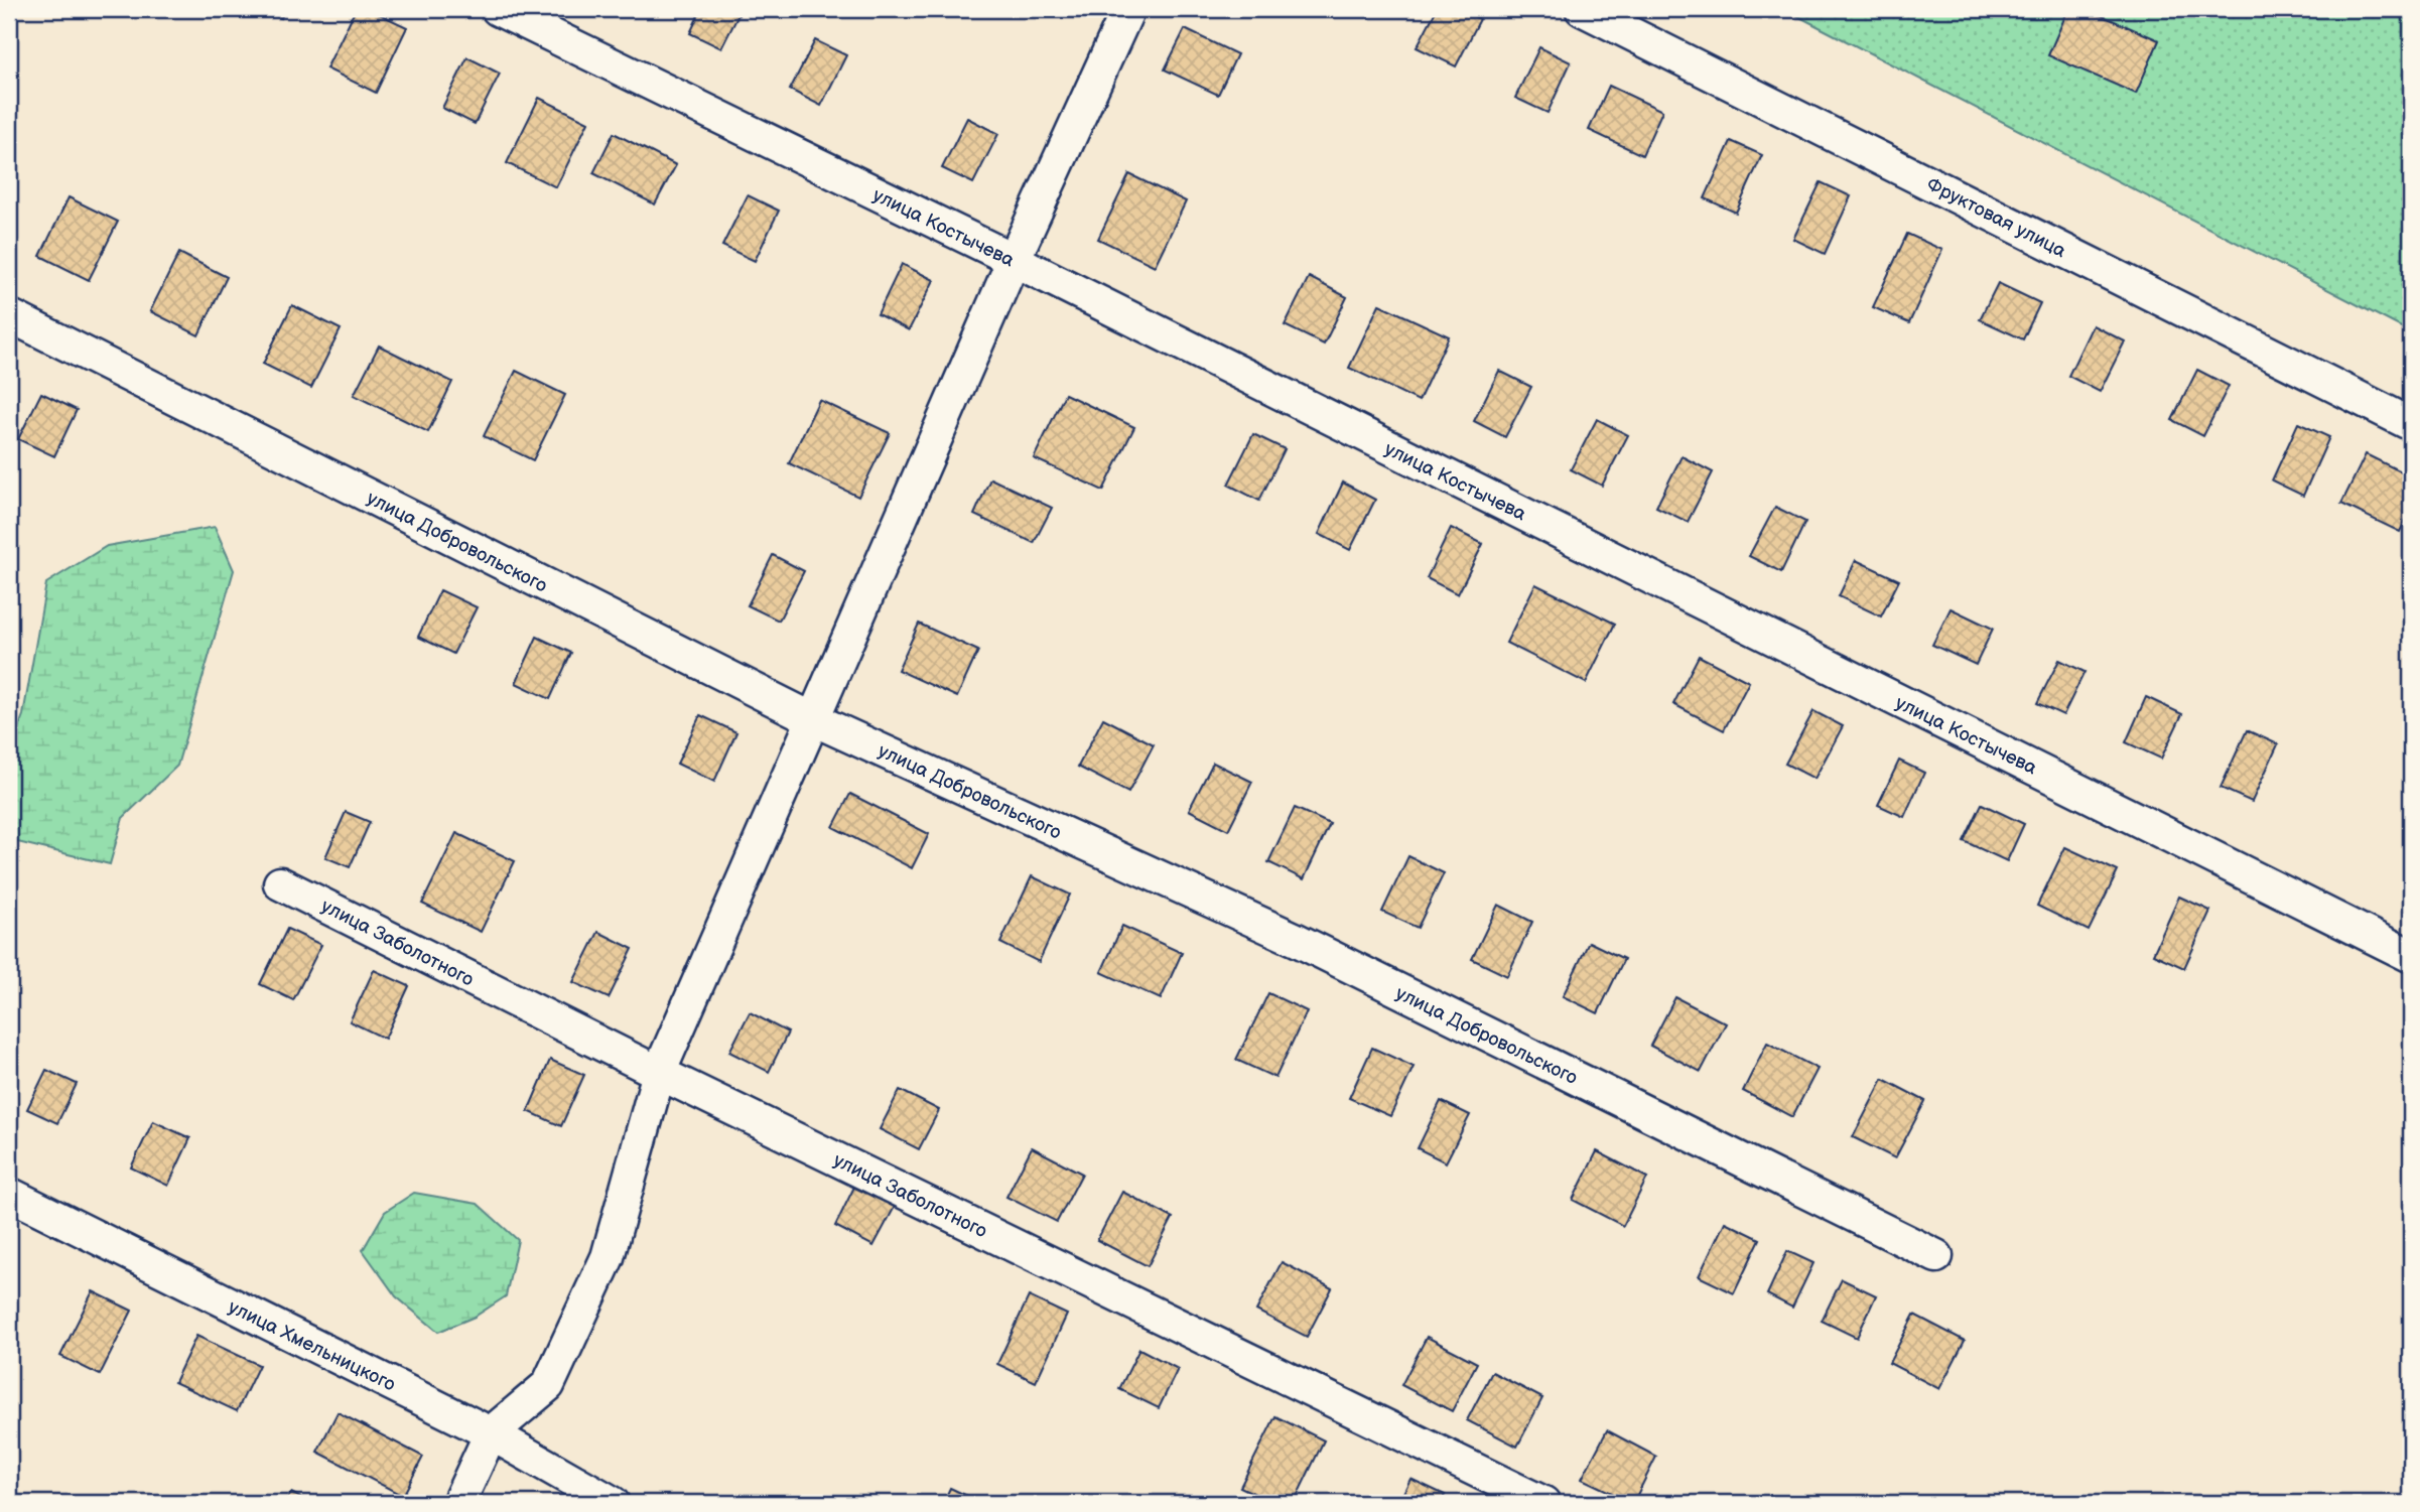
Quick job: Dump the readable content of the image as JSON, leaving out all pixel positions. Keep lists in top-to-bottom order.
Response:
{
  "streets": {
    "street": [
      "Фруктовая улица",
      "улица Костычева",
      "улица Добровольского",
      "улица Заболотного",
      "улица Хмельницкого"
    ]
  }
}
